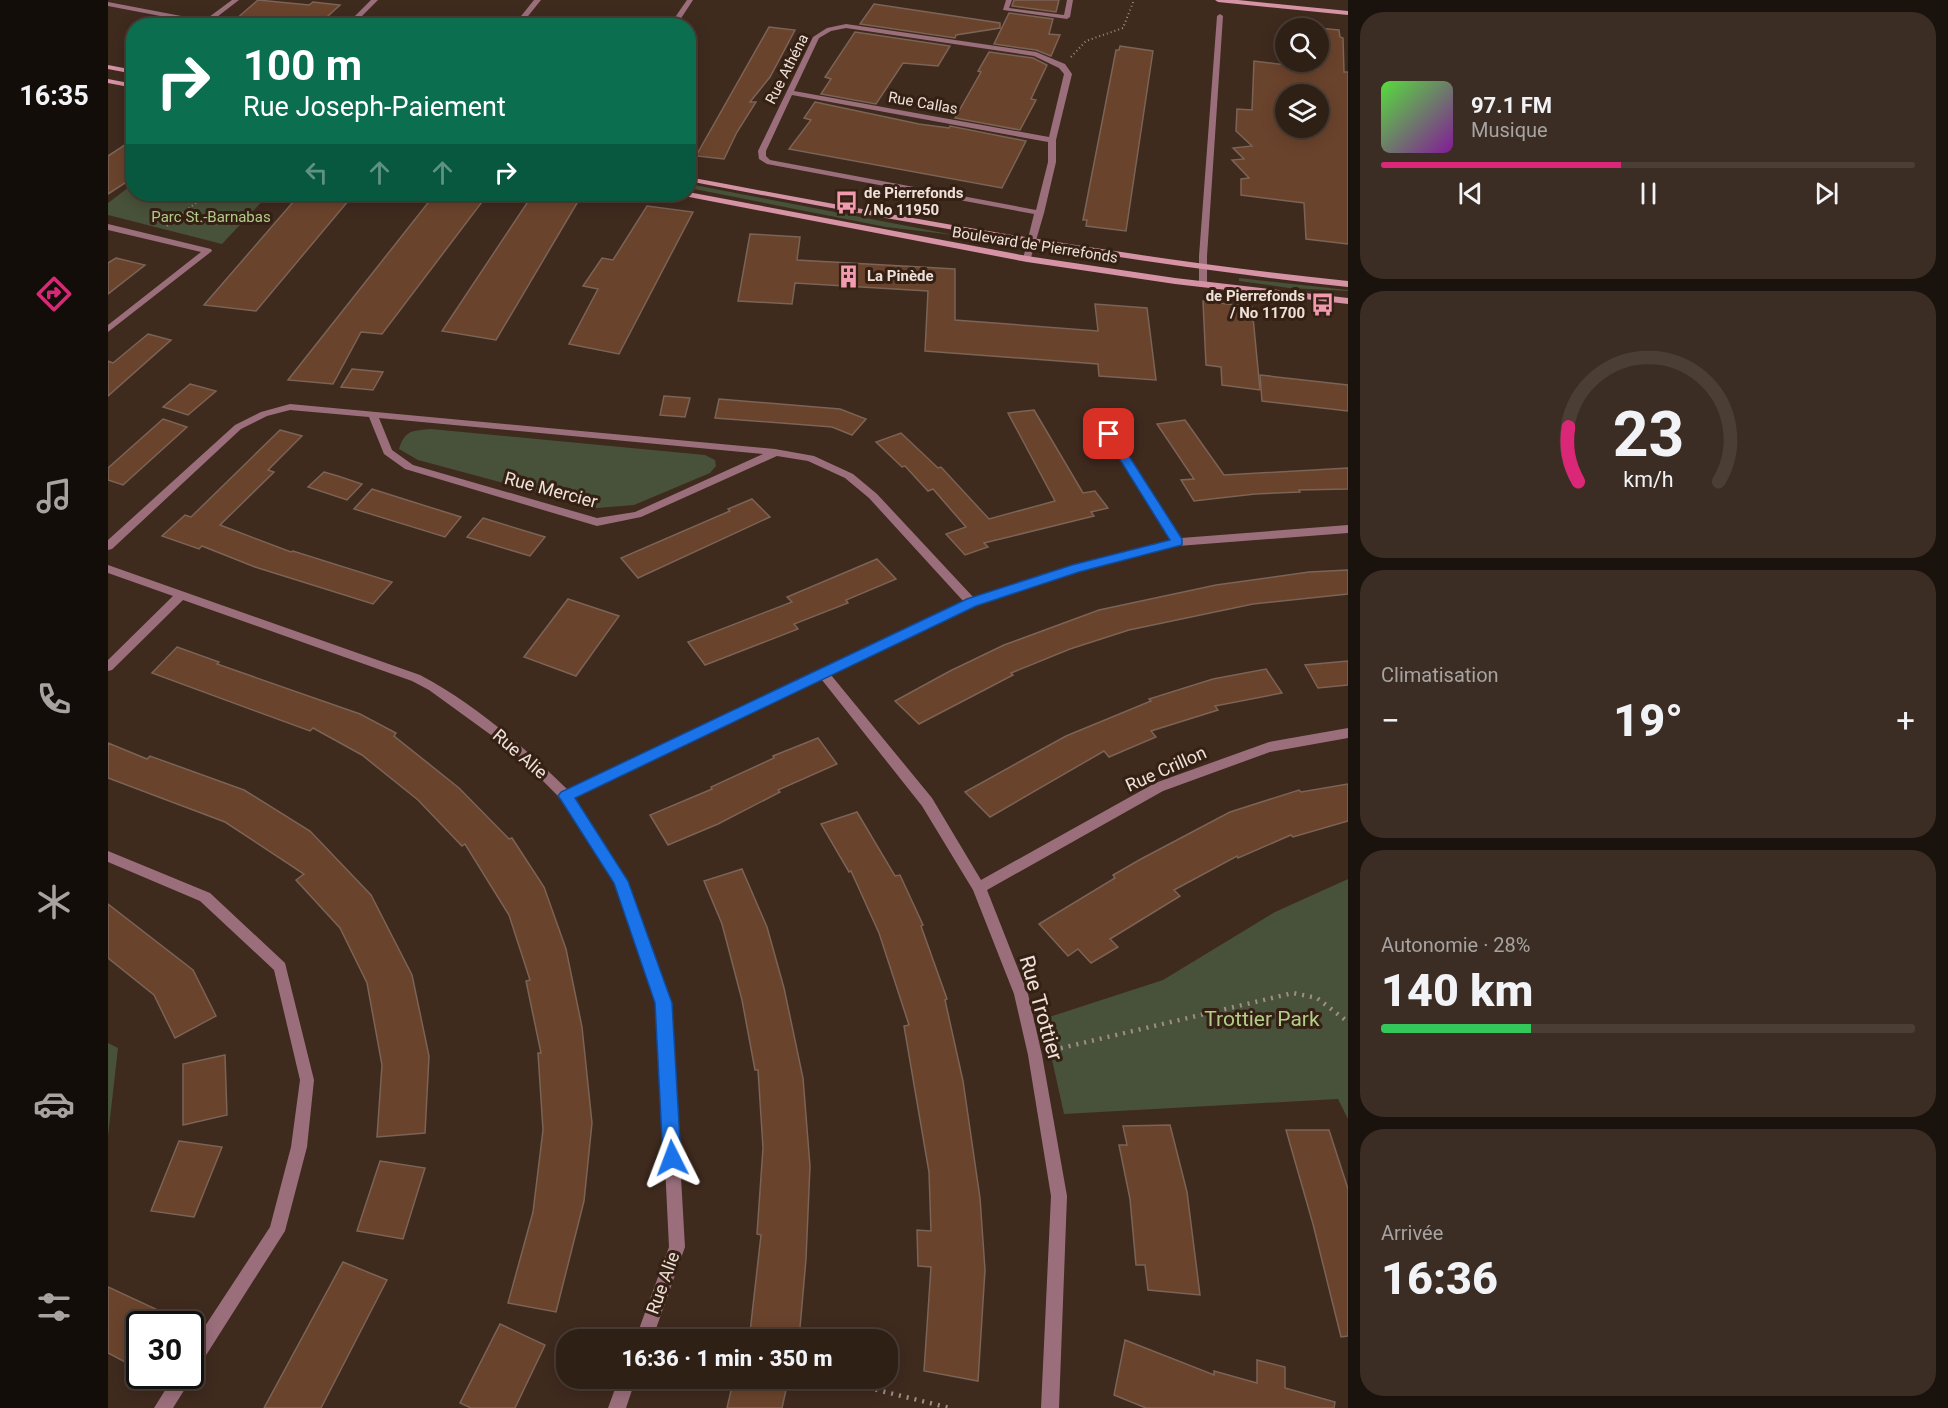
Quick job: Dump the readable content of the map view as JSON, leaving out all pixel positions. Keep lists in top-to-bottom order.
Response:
{
  "streets": {
    "main road": ["Boulevard de Pierrefonds"],
    "street": [
      "Rue Athéna",
      "Rue Callas",
      "Rue Mercier",
      "Rue Alie",
      "Rue Crillon",
      "Rue Trottier"
    ]
  },
  "crossings": [
    ["Rue Athéna", "Rue Callas"],
    ["Rue Crillon", "Rue Trottier"]
  ],
  "parks": ["Parc St.-Barnabas", "Trottier Park"],
  "places": {
    "bus stop": ["de Pierrefonds / No 11950", "de Pierrefonds / No 11700"],
    "building": ["La Pinède"]
  },
  "page": {
    "tabs": "16:35",
    "turn": ["100 m", "Rue Joseph-Paiement"],
    "song": ["97.1 FM", "Musique"],
    "tile": [
      "Climatisation",
      ["Autonomie · 28%", "140 km"],
      ["Arrivée", "16:36"]
    ],
    "heat": ["−", "19°", "+"],
    "limit": "30",
    "trip": "16:36 · 1 min · 350 m",
    "gauge": ["23", "km/h"]
  }
}
